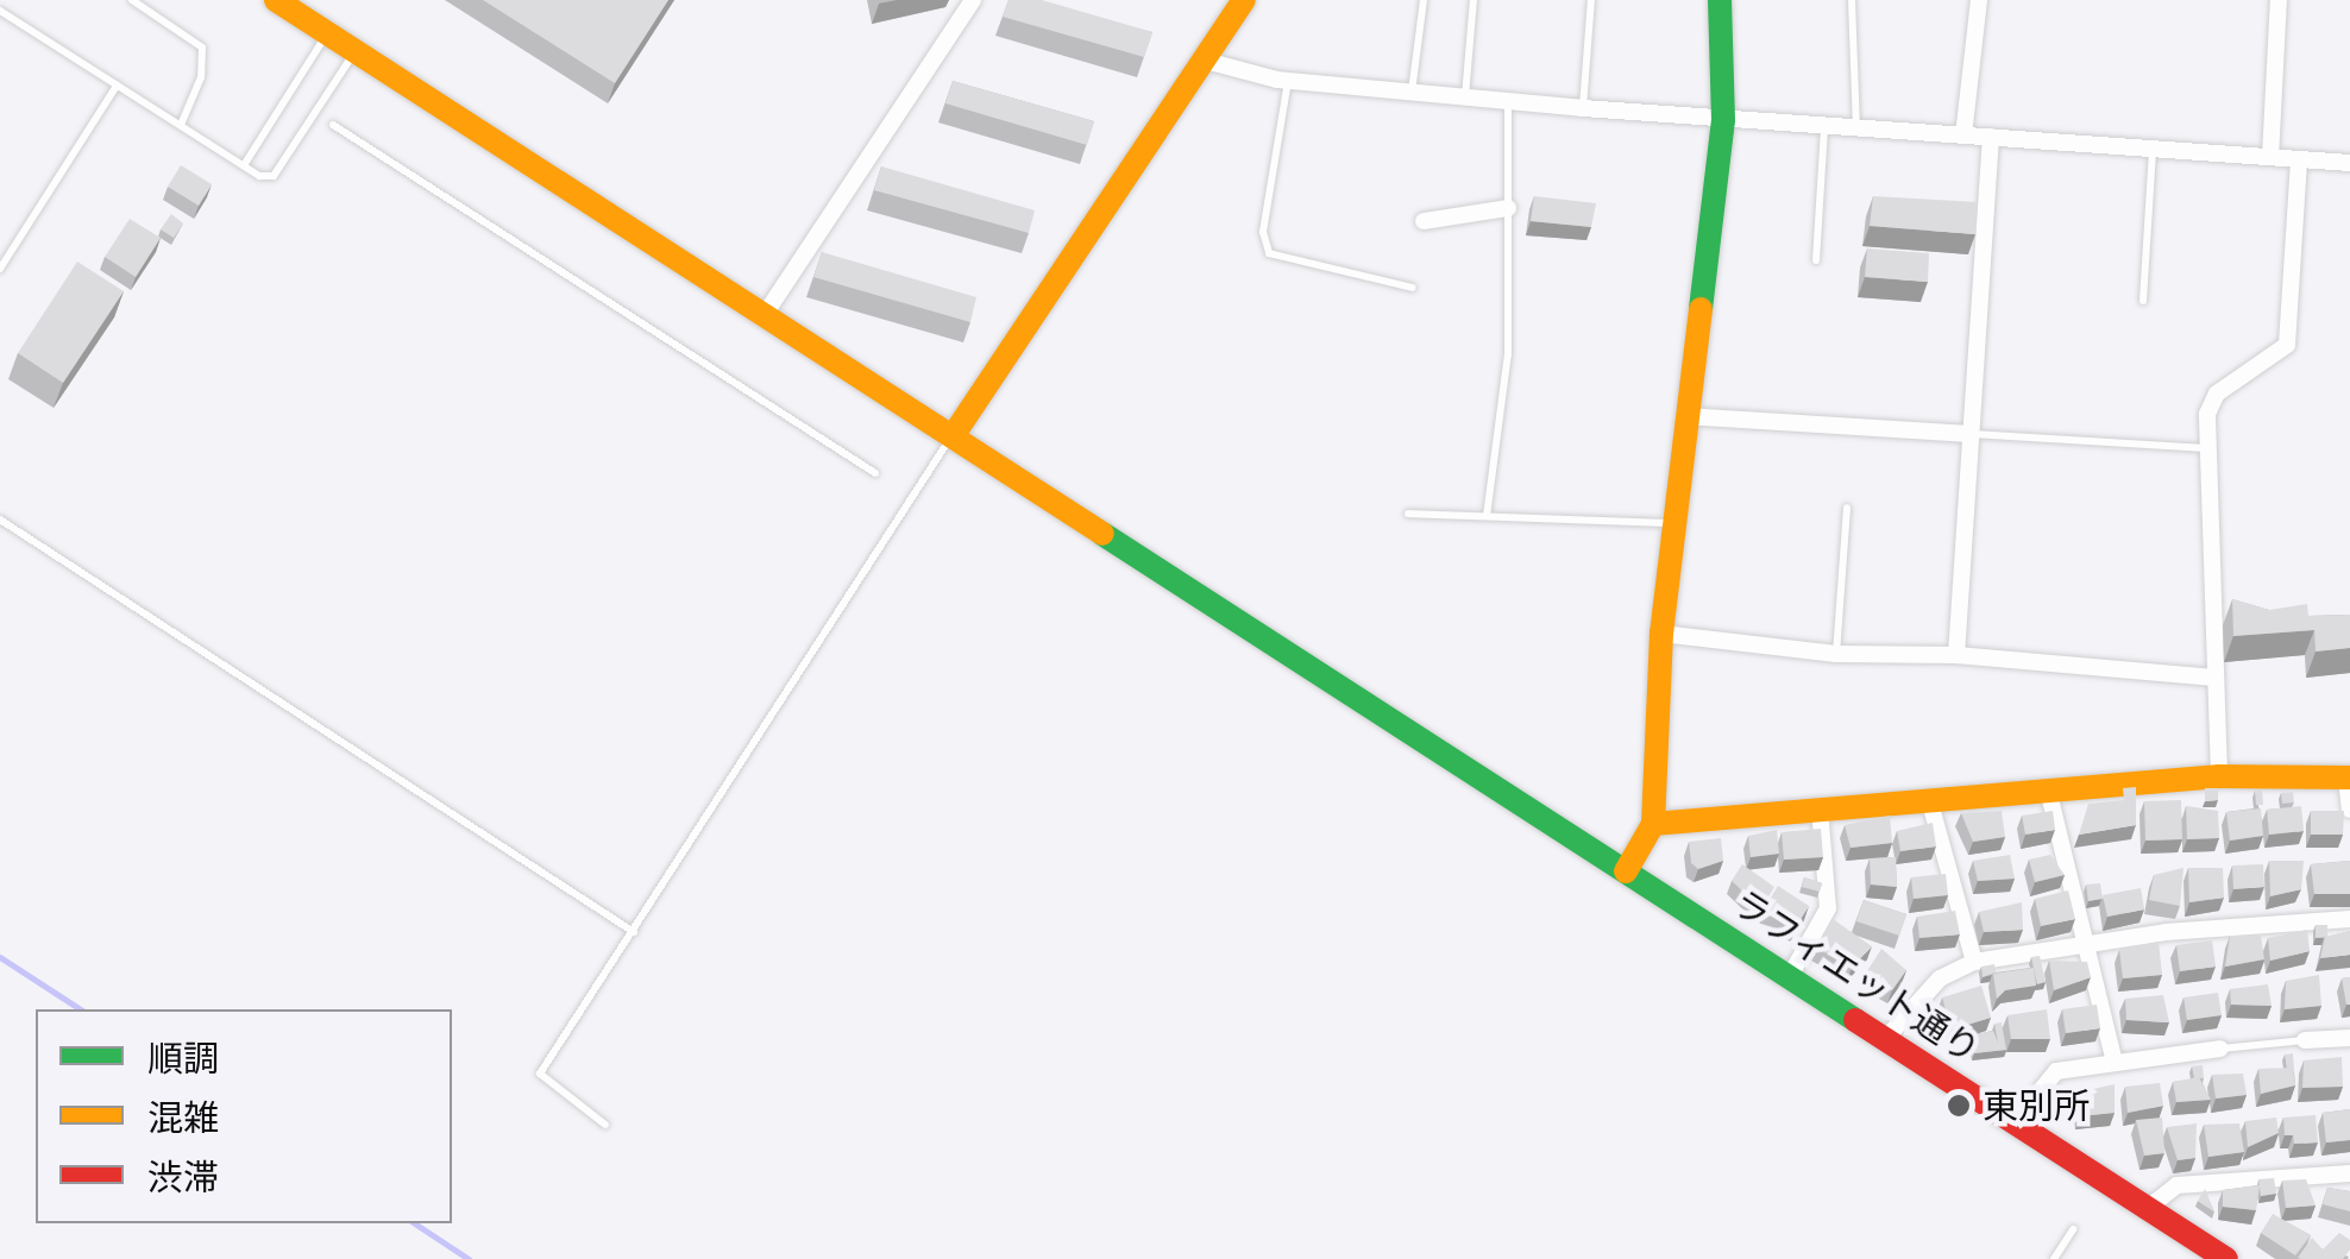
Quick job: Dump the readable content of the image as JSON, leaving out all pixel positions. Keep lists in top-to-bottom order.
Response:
{
  "streets": {
    "street": ["ラフィエット通り"]
  },
  "places": ["東別所"],
  "legend": ["順調", "混雑", "渋滞"]
}
